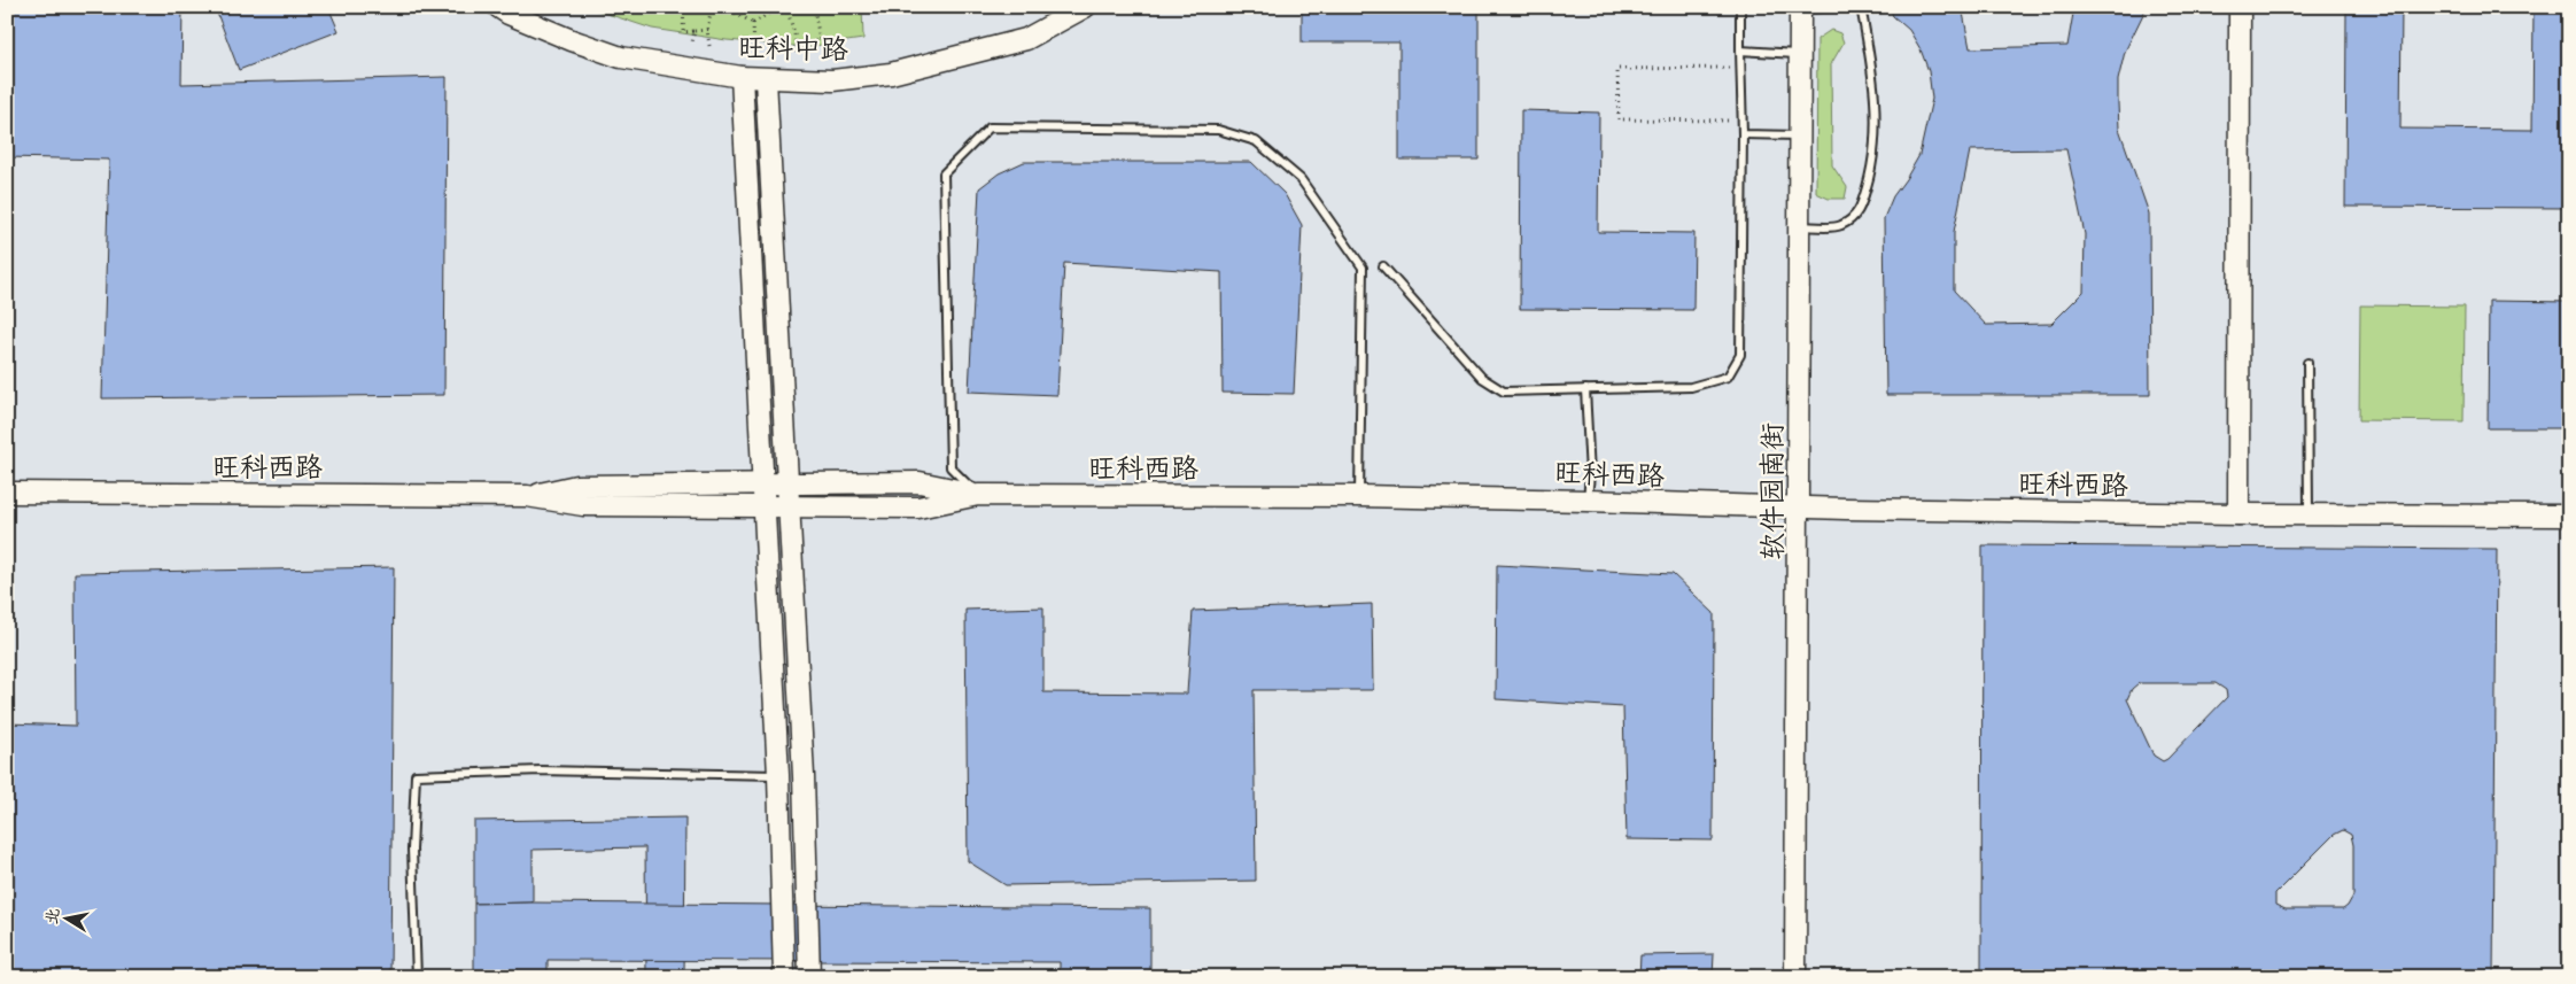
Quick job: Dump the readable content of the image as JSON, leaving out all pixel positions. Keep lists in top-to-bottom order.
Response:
{
  "streets": {
    "street": ["旺科中路", "旺科西路", "软件园南街"]
  },
  "crossings": [
    ["旺科西路", "软件园南街"]
  ],
  "north": "left"
}
